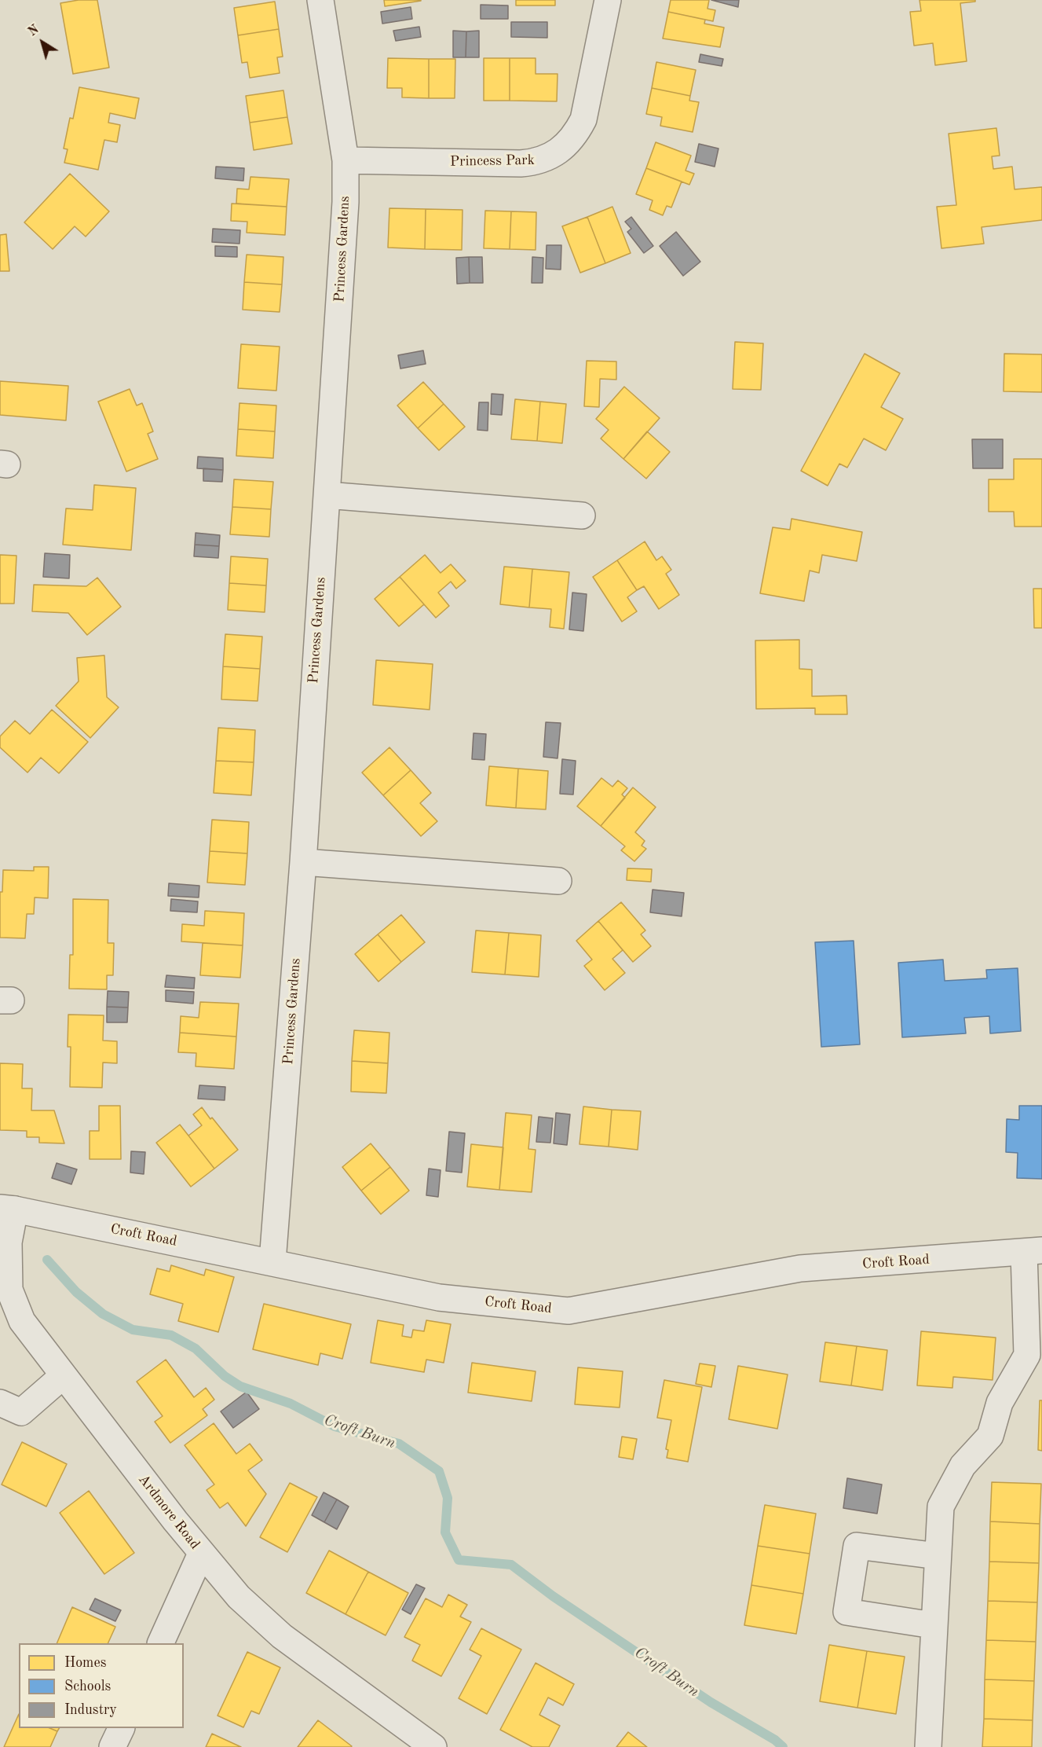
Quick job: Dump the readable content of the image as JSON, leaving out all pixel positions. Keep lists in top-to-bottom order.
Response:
{
  "streets": {
    "street": [
      "Princess Park",
      "Princess Gardens",
      "Croft Road",
      "Ardmore Road"
    ]
  },
  "crossings": [
    ["Princess Park", "Princess Gardens"],
    ["Princess Gardens", "Croft Road"],
    ["Croft Road", "Ardmore Road"]
  ],
  "water": ["Croft Burn"],
  "legend": ["Homes", "Schools", "Industry"],
  "north": "top left"
}
